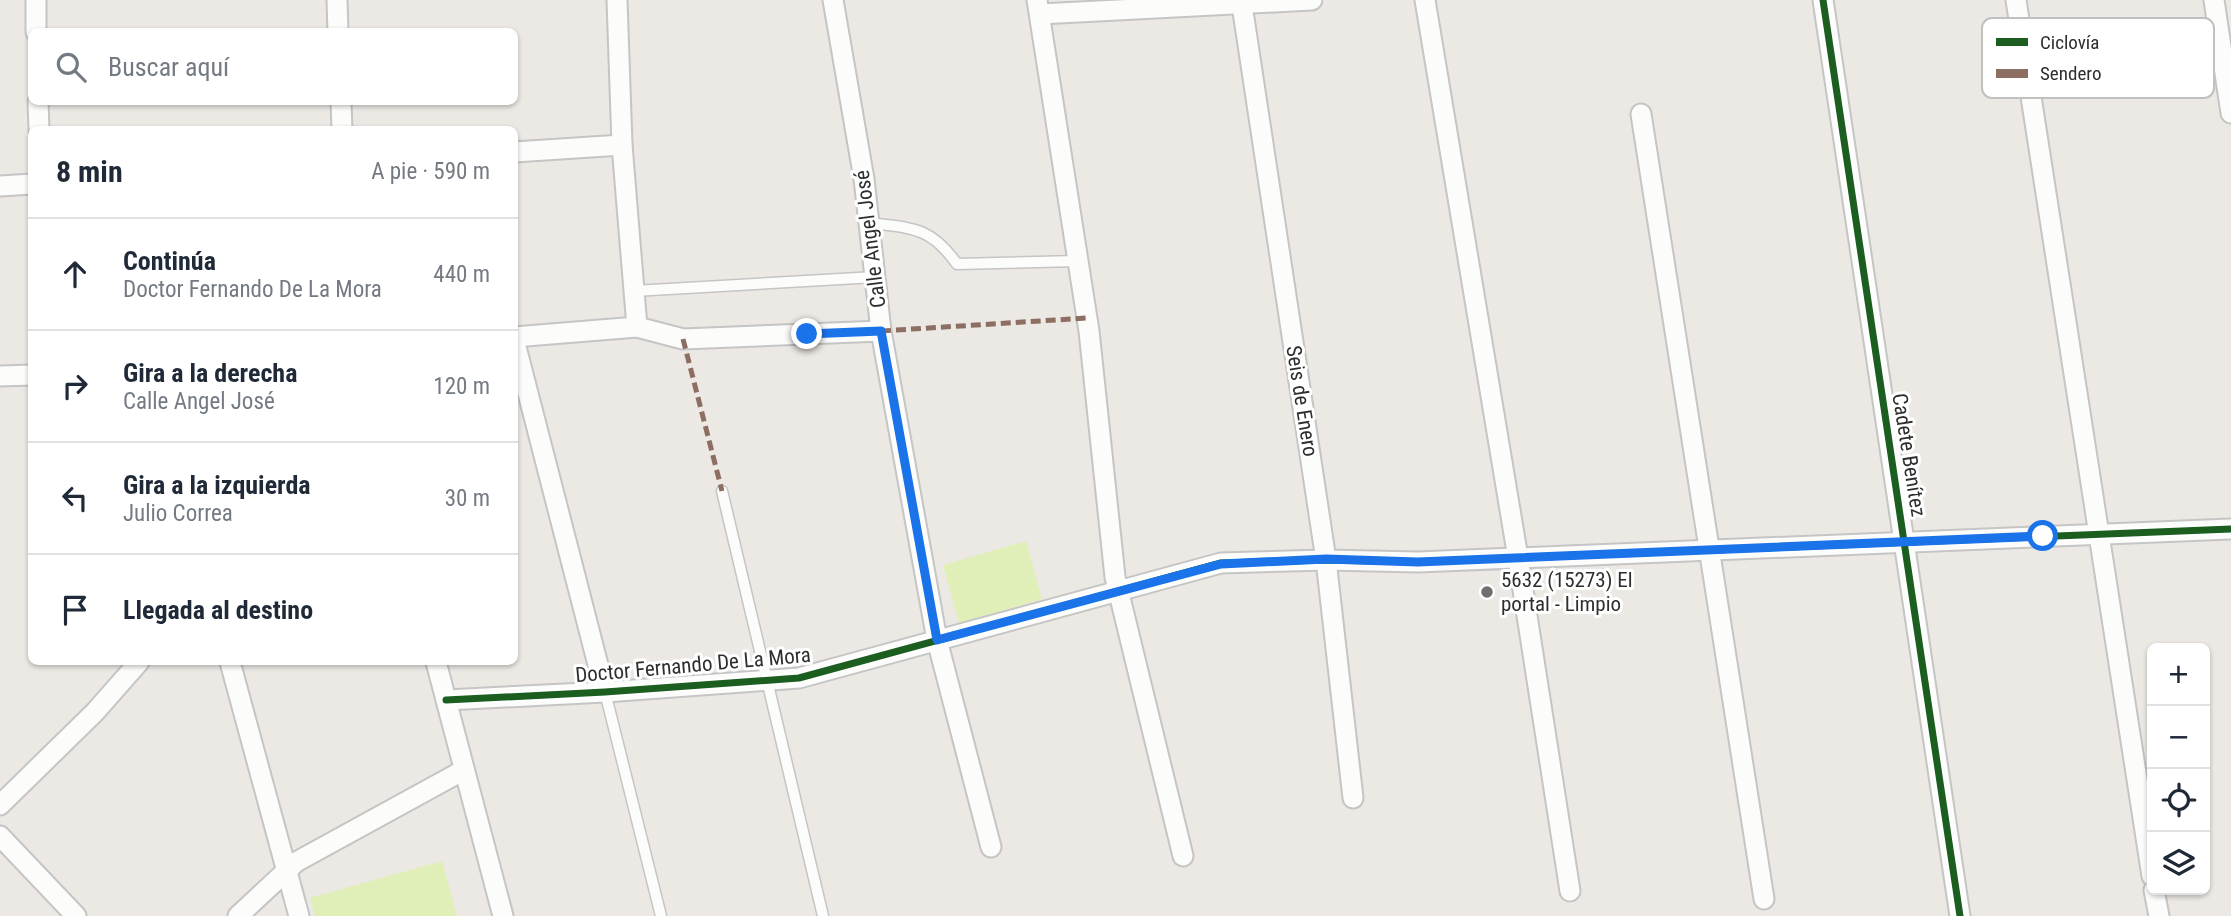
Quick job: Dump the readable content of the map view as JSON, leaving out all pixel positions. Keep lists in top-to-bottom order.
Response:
{
  "streets": {
    "street": [
      "Calle Angel José",
      "Seis de Enero",
      "Cadete Benítez",
      "Doctor Fernando De La Mora"
    ]
  },
  "crossings": [
    ["Calle Angel José", "Doctor Fernando De La Mora"],
    ["Seis de Enero", "Doctor Fernando De La Mora"],
    ["Cadete Benítez", "Doctor Fernando De La Mora"]
  ],
  "places": ["5632 (15273) El portal - Limpio"],
  "legend": ["Ciclovía", "Sendero"],
  "page": {
    "search": "Buscar aquí",
    "heading": ["8 min", "A pie · 590 m"],
    "list": [
      ["Continúa", "Doctor Fernando De La Mora", "440 m"],
      ["Gira a la derecha", "Calle Angel José", "120 m"],
      ["Gira a la izquierda", "Julio Correa", "30 m"],
      "Llegada al destino"
    ],
    "map_buttons": ["+", "−"]
  }
}
